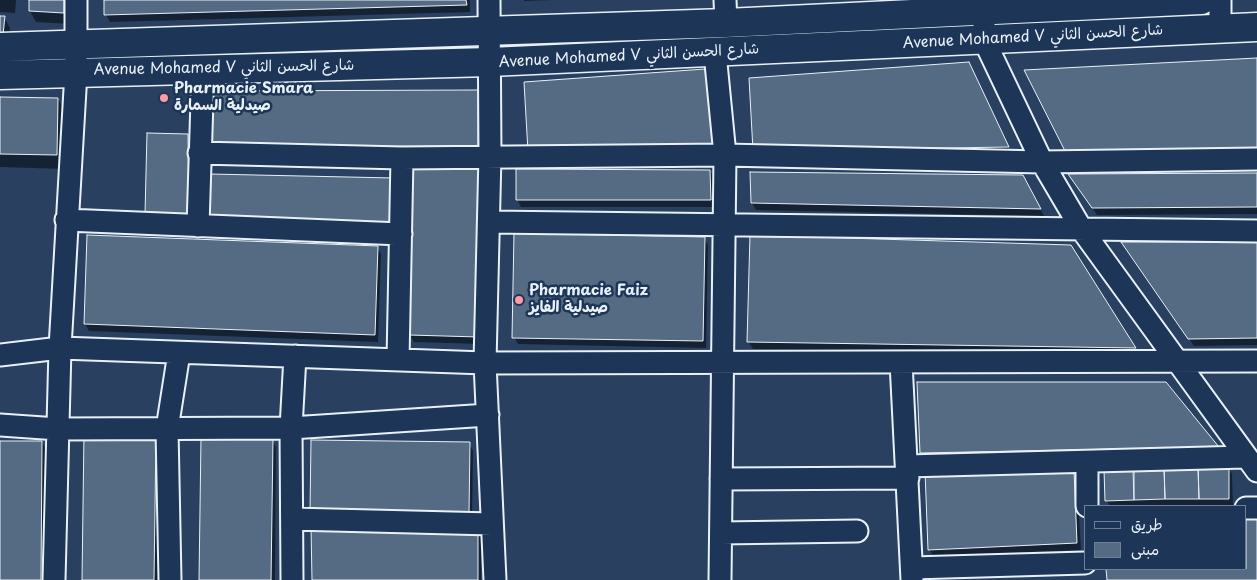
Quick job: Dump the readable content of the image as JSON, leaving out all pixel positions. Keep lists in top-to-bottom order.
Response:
{
  "streets": {
    "main road": ["Avenue Mohamed V شارع الحسن الثاني"]
  },
  "places": ["Pharmacie Smara صيدلية السمارة", "Pharmacie Faiz صيدلية الفايز"],
  "legend": ["طريق", "مبنى"]
}
